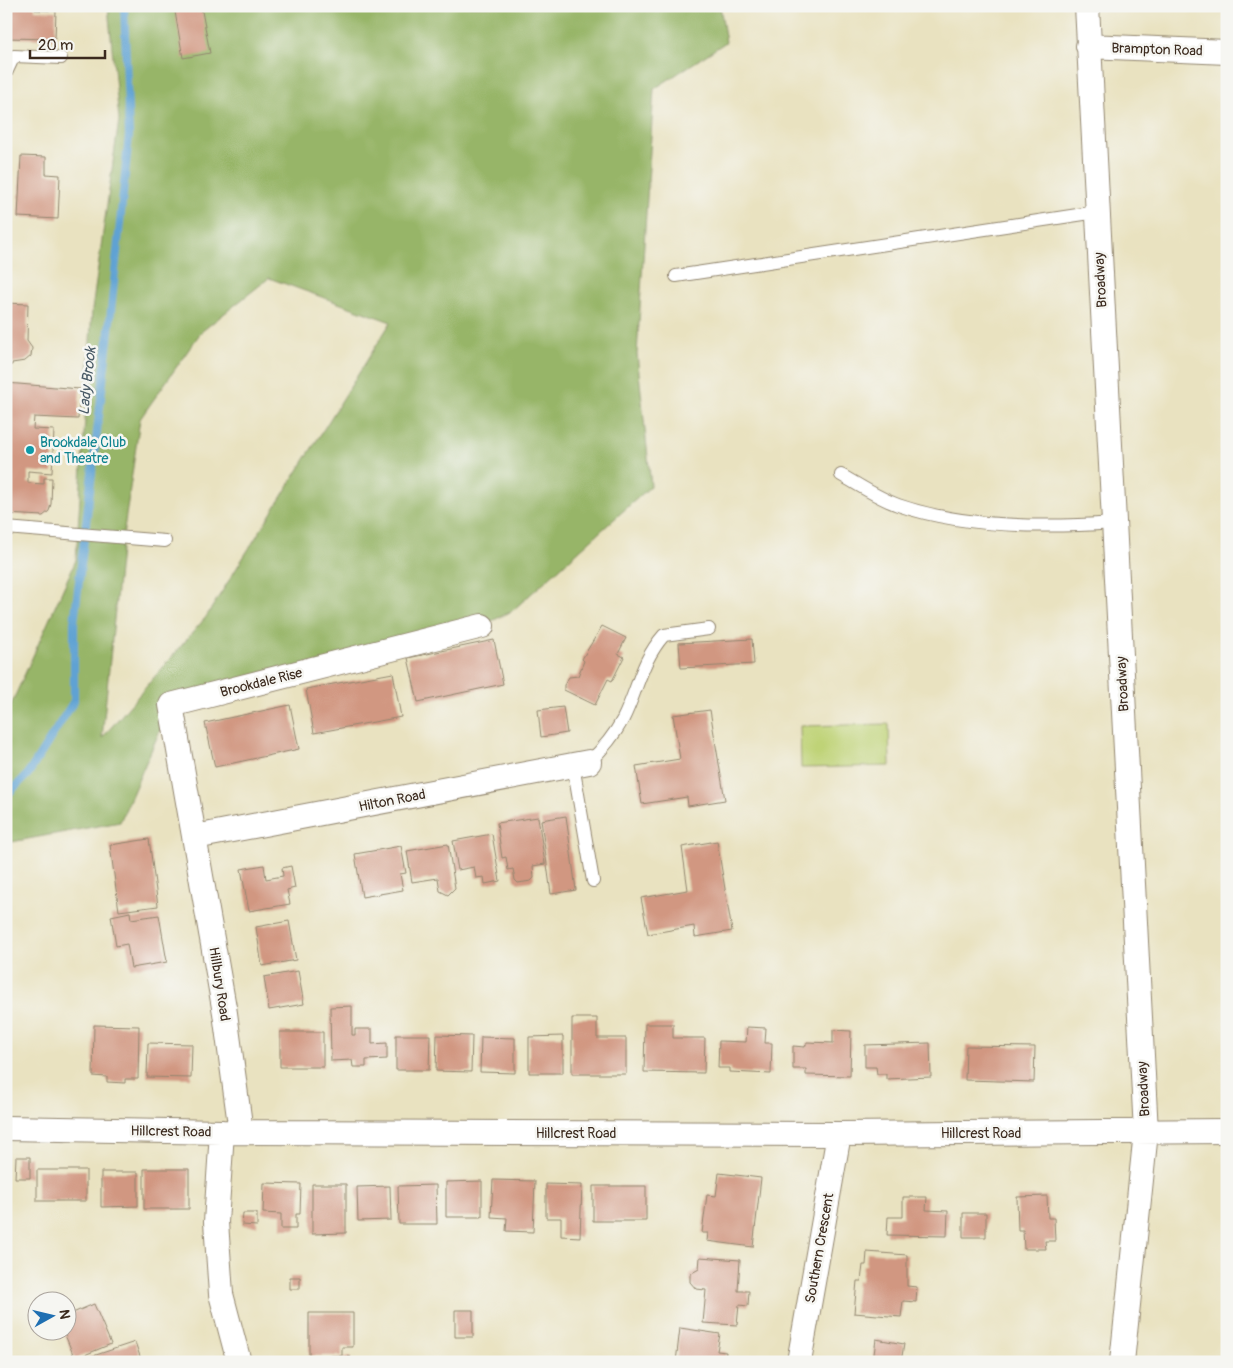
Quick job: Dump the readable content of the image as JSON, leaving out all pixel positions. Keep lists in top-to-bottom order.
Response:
{
  "streets": {
    "street": [
      "Brampton Road",
      "Broadway",
      "Brookdale Rise",
      "Hilton Road",
      "Hillbury Road",
      "Hillcrest Road",
      "Southern Crescent"
    ]
  },
  "crossings": [
    ["Brampton Road", "Broadway"],
    ["Broadway", "Hillcrest Road"],
    ["Brookdale Rise", "Hilton Road"],
    ["Brookdale Rise", "Hillbury Road"],
    ["Hilton Road", "Hillbury Road"],
    ["Hillbury Road", "Hillcrest Road"],
    ["Hillcrest Road", "Southern Crescent"]
  ],
  "water": ["Lady Brook"],
  "places": ["Brookdale Club and Theatre"],
  "scale_bar": "20 m",
  "north": "right"
}
